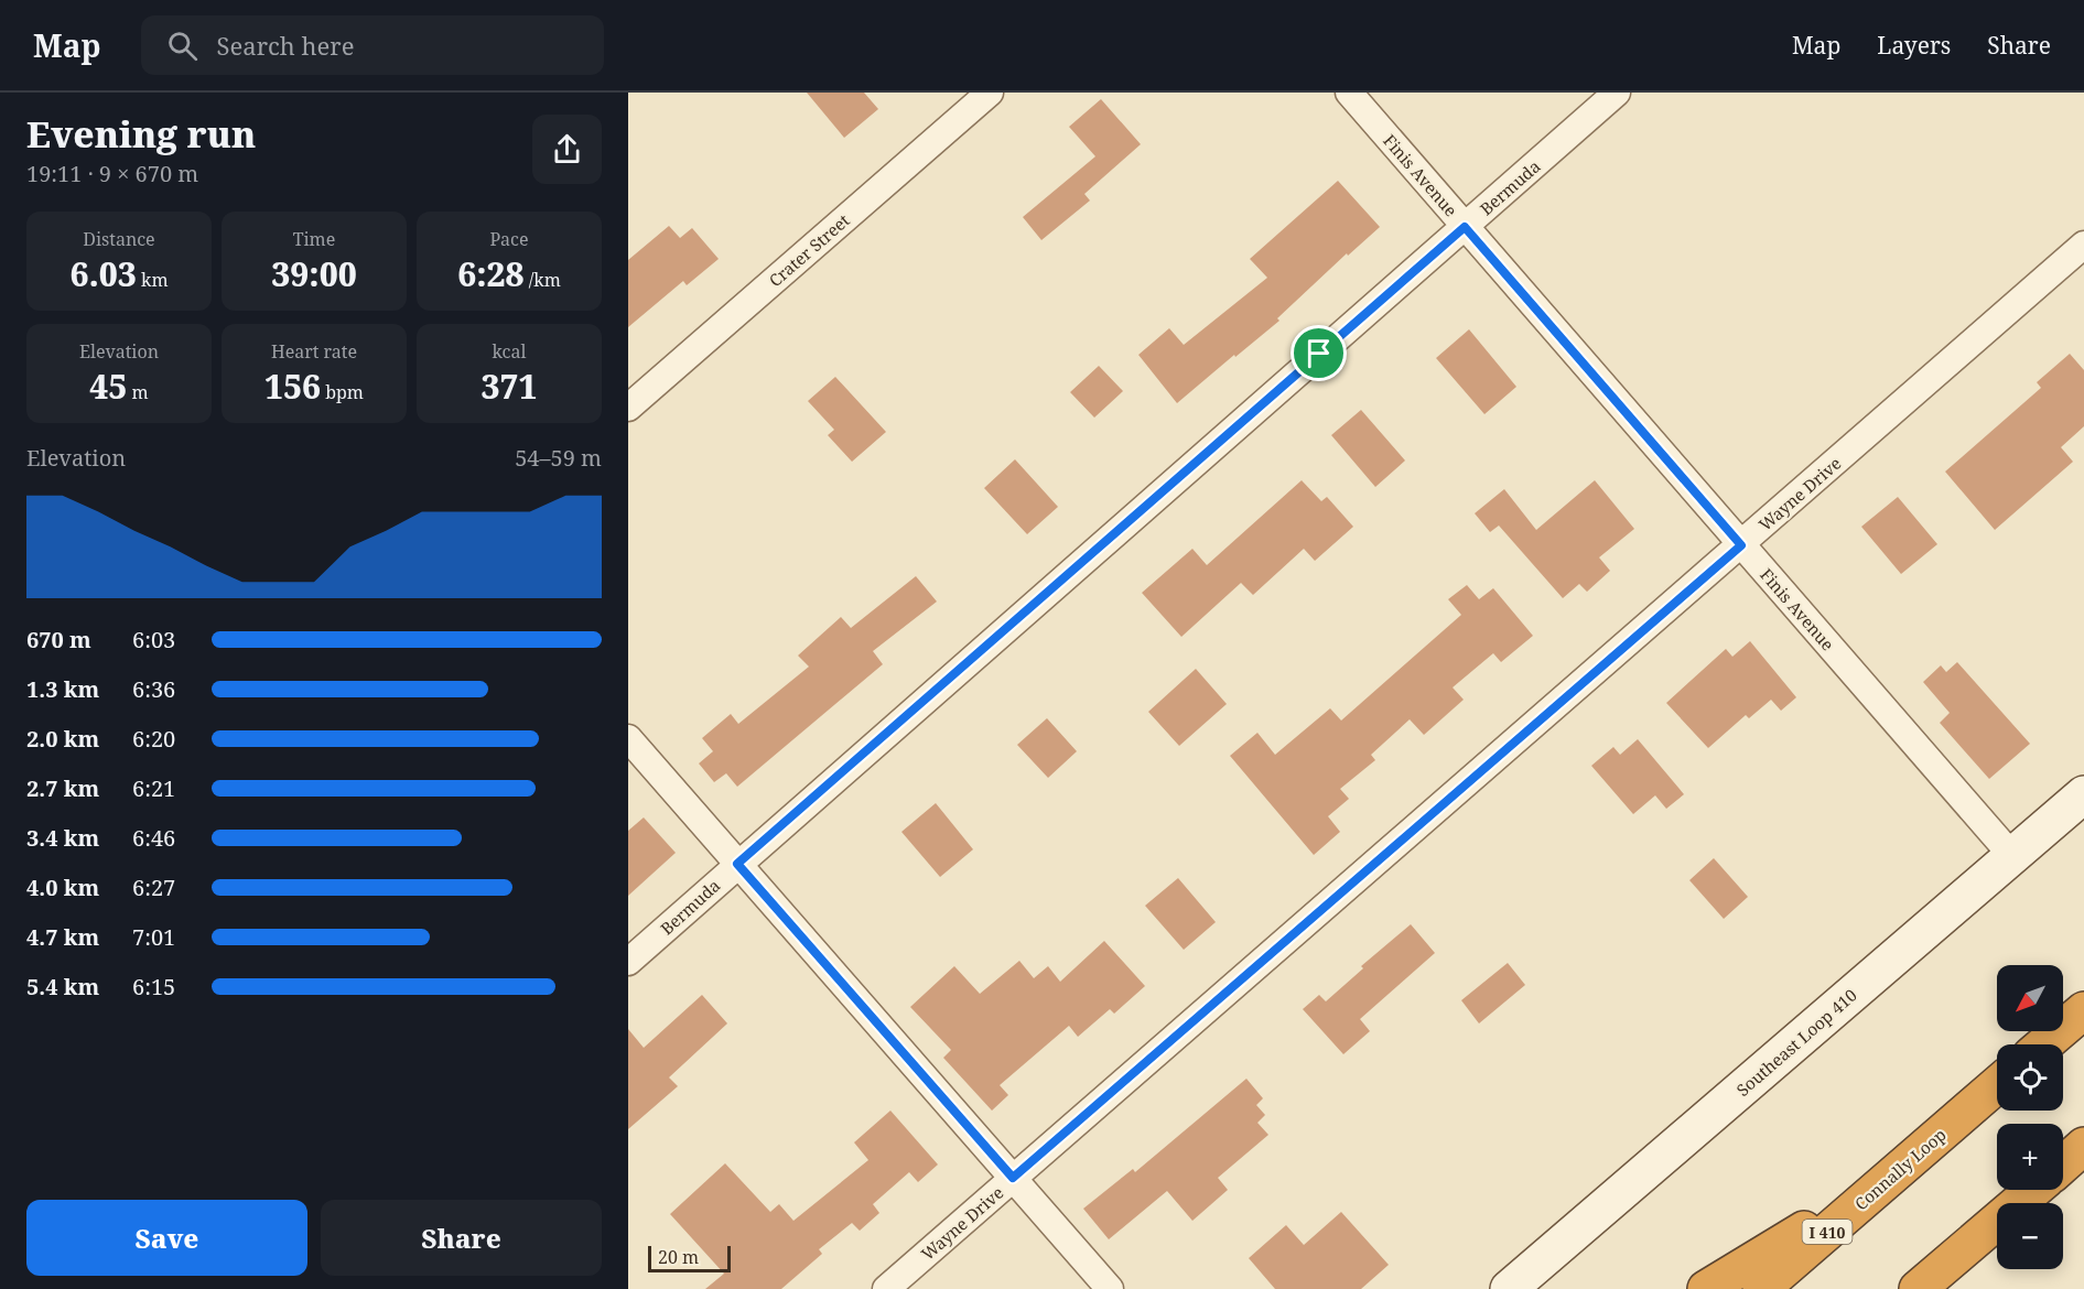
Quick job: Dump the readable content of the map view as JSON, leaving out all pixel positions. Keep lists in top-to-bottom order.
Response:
{
  "streets": {
    "highway": ["Connally Loop", "I 410"],
    "main road": ["Southeast Loop 410"],
    "street": [
      "Finis Avenue",
      "Bermuda",
      "Crater Street",
      "Wayne Drive"
    ]
  },
  "crossings": [
    ["Finis Avenue", "Bermuda"],
    ["Finis Avenue", "Wayne Drive"],
    ["Finis Avenue", "Southeast Loop 410"]
  ],
  "scale_bar": "20 m",
  "north": "bottom left",
  "page": {
    "header": "Map",
    "search": "Search here",
    "nav": ["Map", "Layers", "Share"],
    "heading": ["Evening run", "19:11 · 9 × 670 m"],
    "stats": [
      ["Distance", "6.03 km"],
      ["Time", "39:00"],
      ["Pace", "6:28 /km"],
      ["Elevation", "45 m"],
      ["Heart rate", "156 bpm"],
      ["kcal", "371"]
    ],
    "chart": ["Elevation", "54–59 m"],
    "list": [
      {
        "name": "670 m",
        "note": "6:03"
      },
      {
        "name": "1.3 km",
        "note": "6:36"
      },
      {
        "name": "2.0 km",
        "note": "6:20"
      },
      {
        "name": "2.7 km",
        "note": "6:21"
      },
      {
        "name": "3.4 km",
        "note": "6:46"
      },
      {
        "name": "4.0 km",
        "note": "6:27"
      },
      {
        "name": "4.7 km",
        "note": "7:01"
      },
      {
        "name": "5.4 km",
        "note": "6:15"
      }
    ],
    "map_buttons": ["+", "−"],
    "buttons": ["Save", "Share"],
    "scale": "20 m"
  }
}
